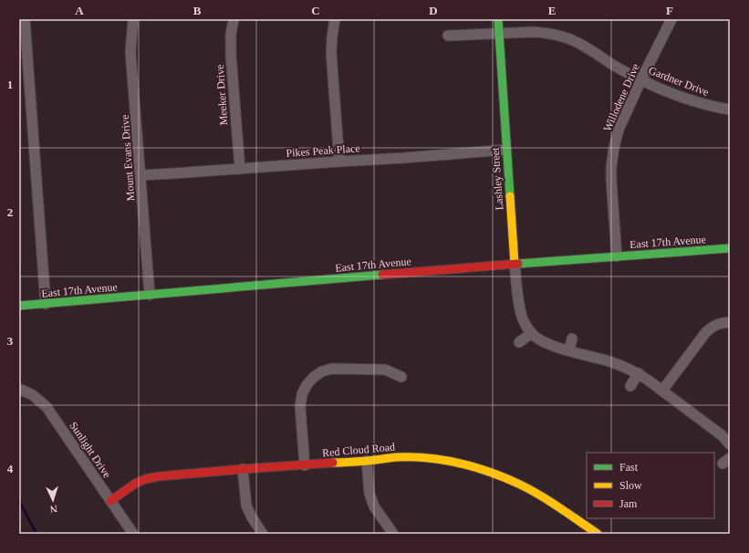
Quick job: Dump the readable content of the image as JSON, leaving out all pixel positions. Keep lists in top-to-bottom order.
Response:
{
  "streets": {
    "street": [
      "Gardner Drive",
      "Meeker Drive",
      "Willodene Drive",
      "Pikes Peak Place",
      "Mount Evans Drive",
      "Lashley Street",
      "East 17th Avenue",
      "Sunlight Drive",
      "Red Cloud Road"
    ]
  },
  "crossings": [
    ["Gardner Drive", "Willodene Drive"],
    ["Gardner Drive", "Lashley Street"],
    ["Meeker Drive", "Pikes Peak Place"],
    ["Willodene Drive", "East 17th Avenue"],
    ["Pikes Peak Place", "Mount Evans Drive"],
    ["Pikes Peak Place", "Lashley Street"],
    ["Mount Evans Drive", "East 17th Avenue"],
    ["Lashley Street", "East 17th Avenue"],
    ["Sunlight Drive", "Red Cloud Road"]
  ],
  "legend": ["Fast", "Slow", "Jam"],
  "north": "bottom",
  "grid": {
    "columns": [
      "A",
      "B",
      "C",
      "D",
      "E",
      "F"
    ],
    "rows": [
      "1",
      "2",
      "3",
      "4"
    ]
  }
}
